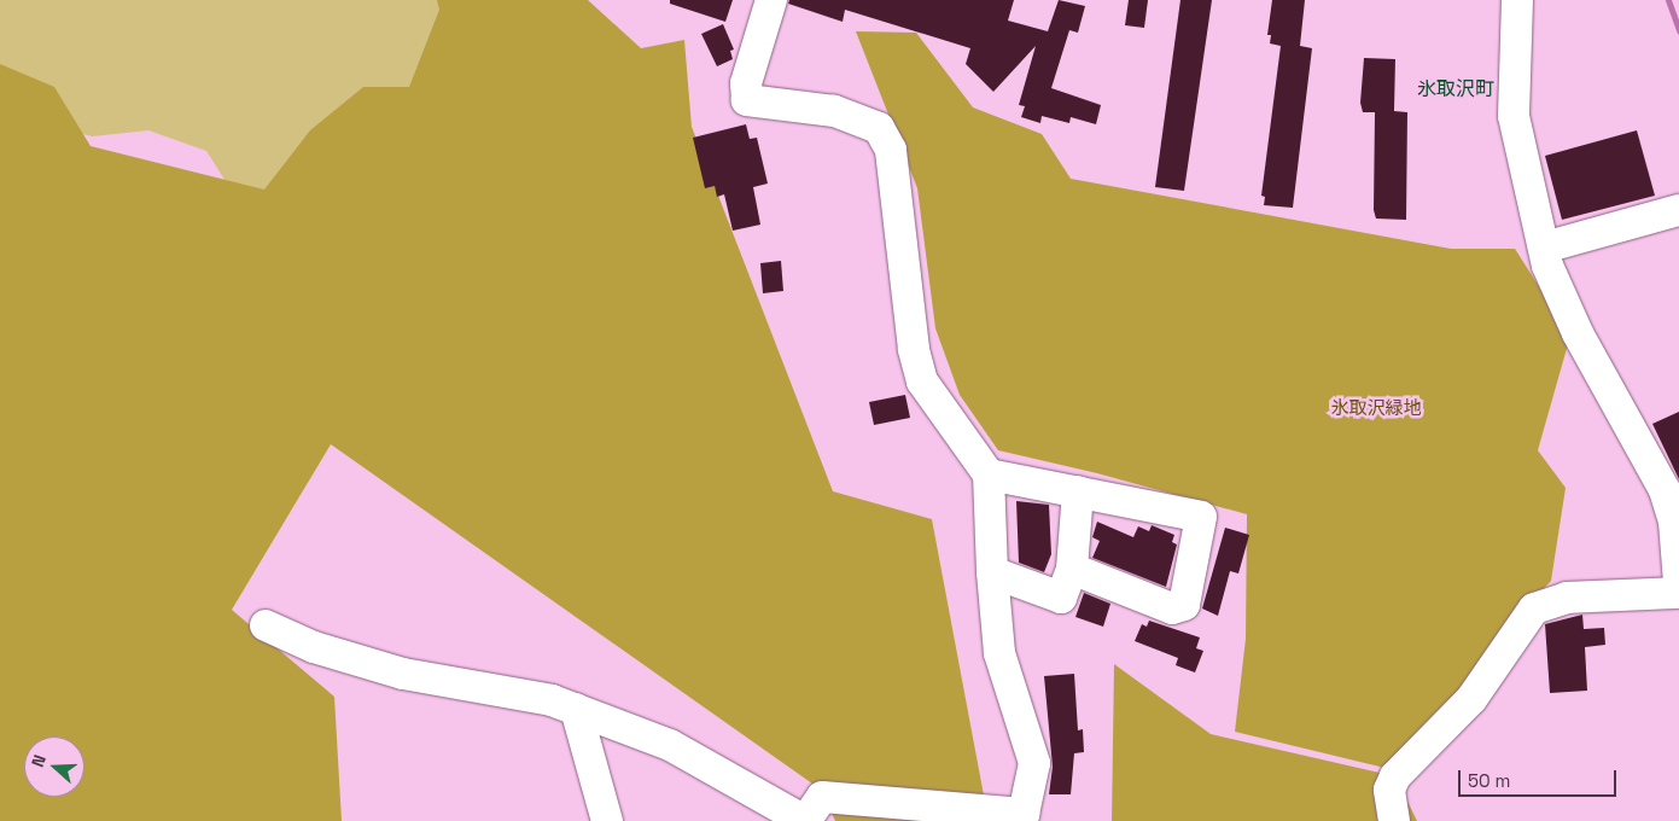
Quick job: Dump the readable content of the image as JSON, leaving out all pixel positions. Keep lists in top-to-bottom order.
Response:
{
  "districts": ["氷取沢町"],
  "parks": ["氷取沢緑地"],
  "scale_bar": "50 m",
  "north": "left"
}
